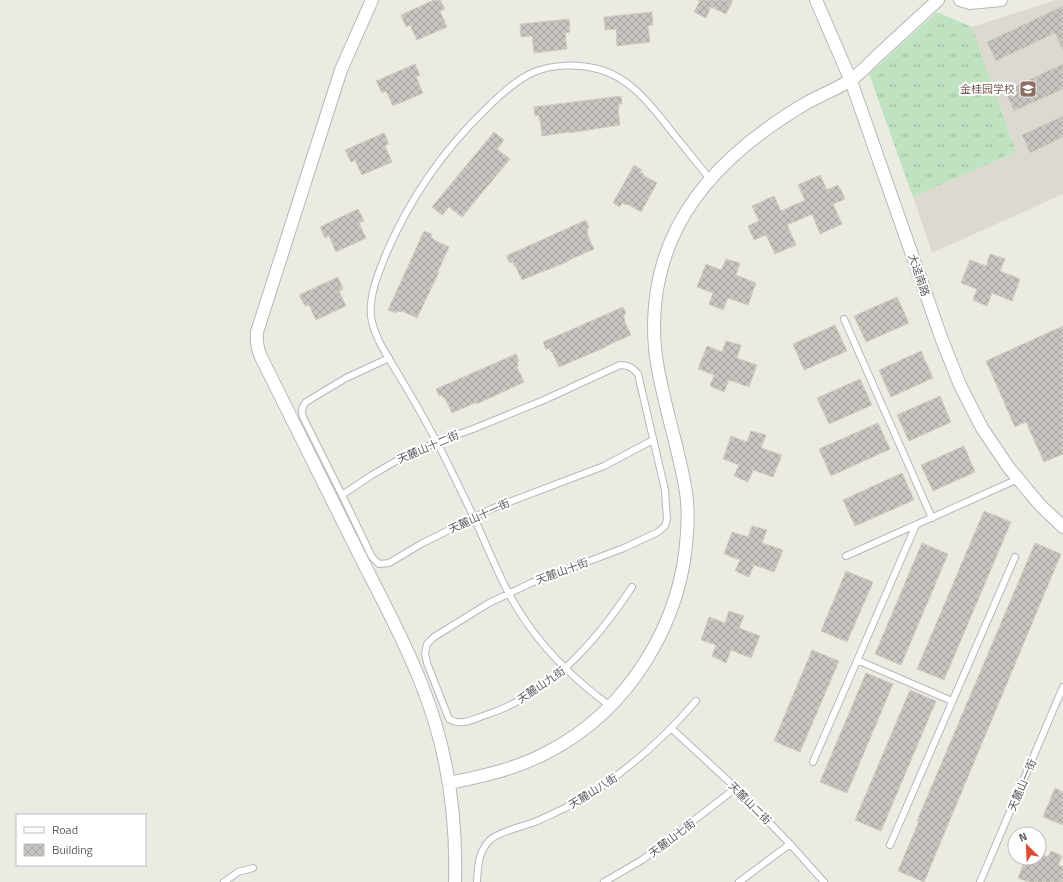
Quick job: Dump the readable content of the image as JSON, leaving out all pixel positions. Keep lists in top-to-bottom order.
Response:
{
  "streets": {
    "street": ["大迳南路"],
    "lane": [
      "天麓山十二街",
      "天麓山十一街",
      "天麓山十街",
      "天麓山九街",
      "天麓山一街",
      "天麓山八街",
      "天麓山二街",
      "天麓山七街"
    ]
  },
  "crossings": [
    ["天麓山十二街", "天麓山十一街"],
    ["天麓山十二街", "天麓山十街"],
    ["天麓山十一街", "天麓山十街"],
    ["天麓山十街", "天麓山九街"],
    ["天麓山八街", "天麓山二街"],
    ["天麓山二街", "天麓山七街"]
  ],
  "places": {
    "school or university": ["金桂园学校"]
  },
  "legend": ["Road", "Building"],
  "north": "top left"
}
